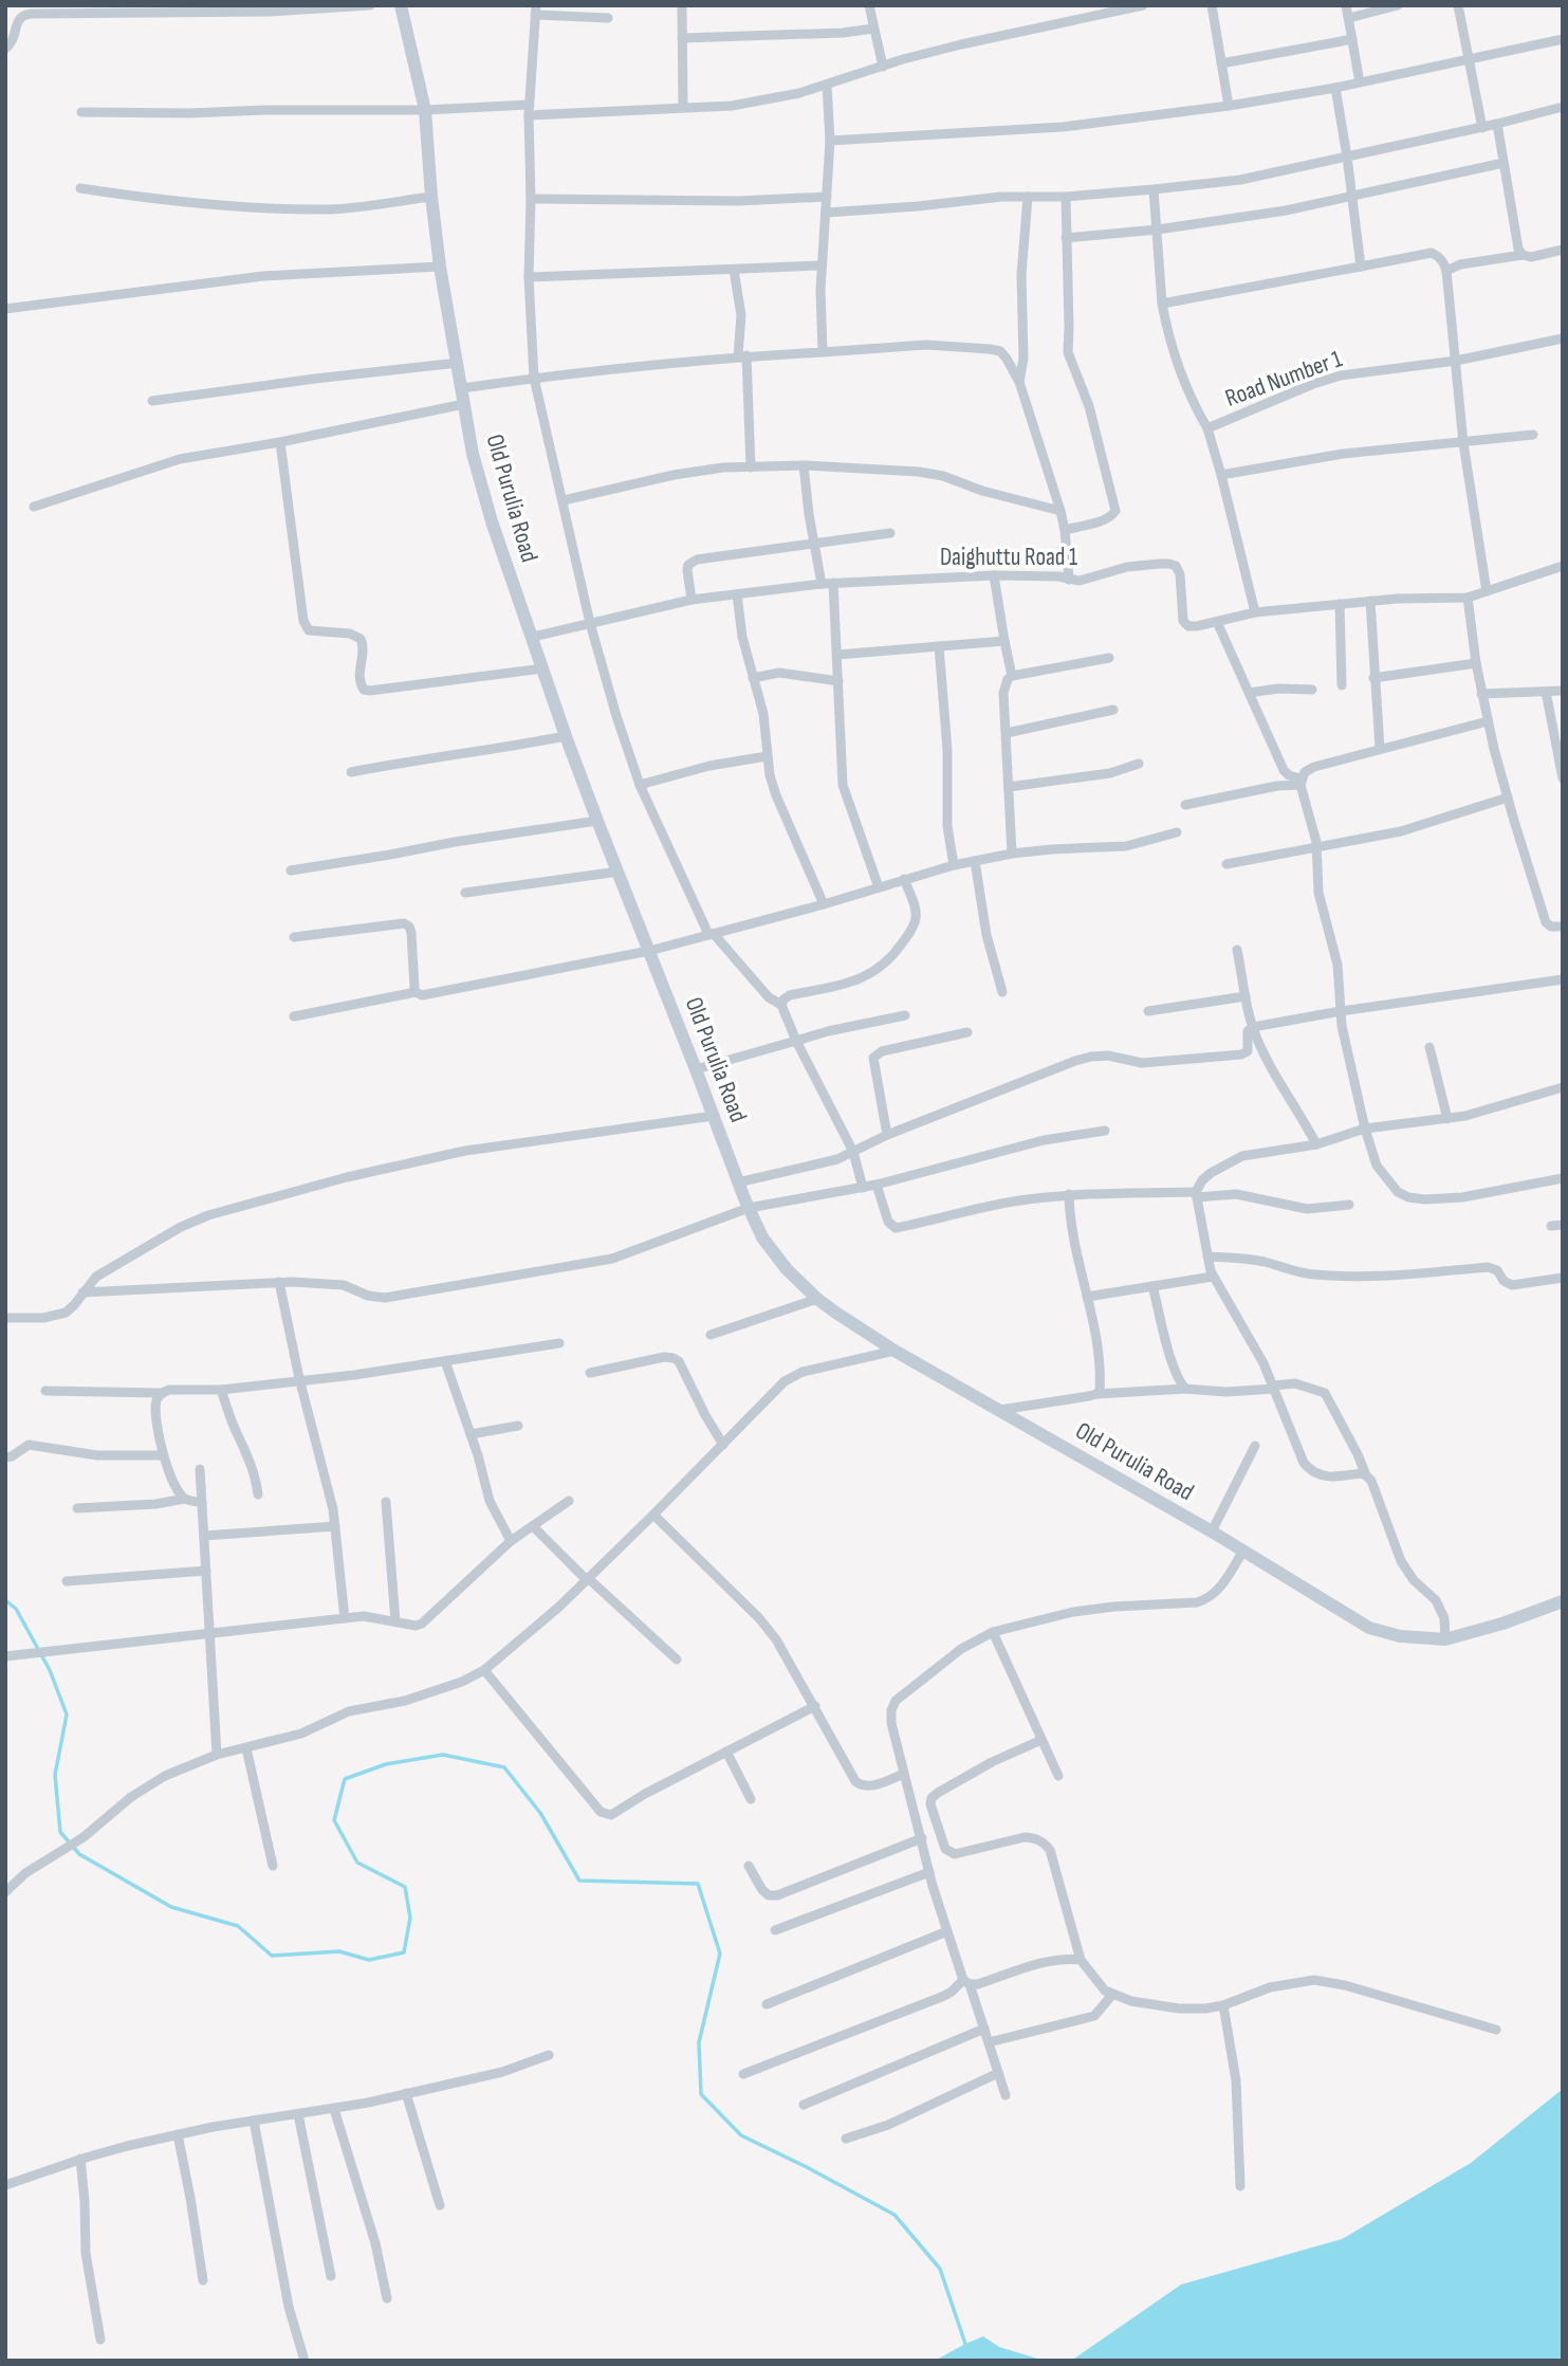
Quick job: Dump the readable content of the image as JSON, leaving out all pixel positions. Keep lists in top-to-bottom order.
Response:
{
  "streets": {
    "main road": ["Old Purulia Road"],
    "street": ["Road Number 1", "Daighuttu Road 1"]
  },
  "crossings": [
    ["Road Number 1", "Daighuttu Road 1"],
    ["Old Purulia Road", "Daighuttu Road 1"]
  ]
}
